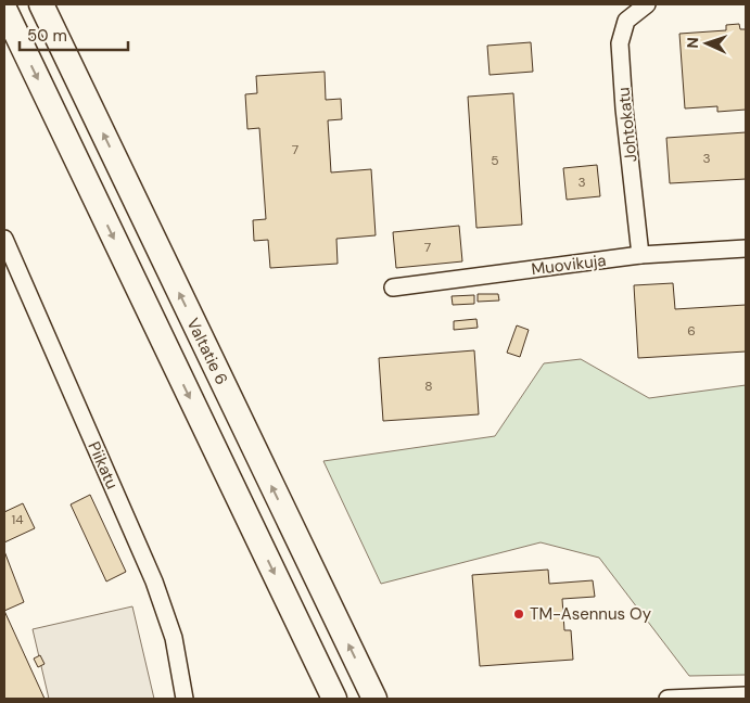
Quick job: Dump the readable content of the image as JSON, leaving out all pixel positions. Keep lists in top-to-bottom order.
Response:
{
  "streets": {
    "highway": ["Valtatie 6"],
    "street": ["Johtokatu", "Muovikuja", "Piikatu"]
  },
  "crossings": [
    ["Johtokatu", "Muovikuja"]
  ],
  "places": ["TM-Asennus Oy"],
  "house_numbers": [
    "7",
    "3",
    "5",
    "3",
    "7",
    "6",
    "8",
    "14"
  ],
  "scale_bar": "50 m",
  "north": "left"
}
